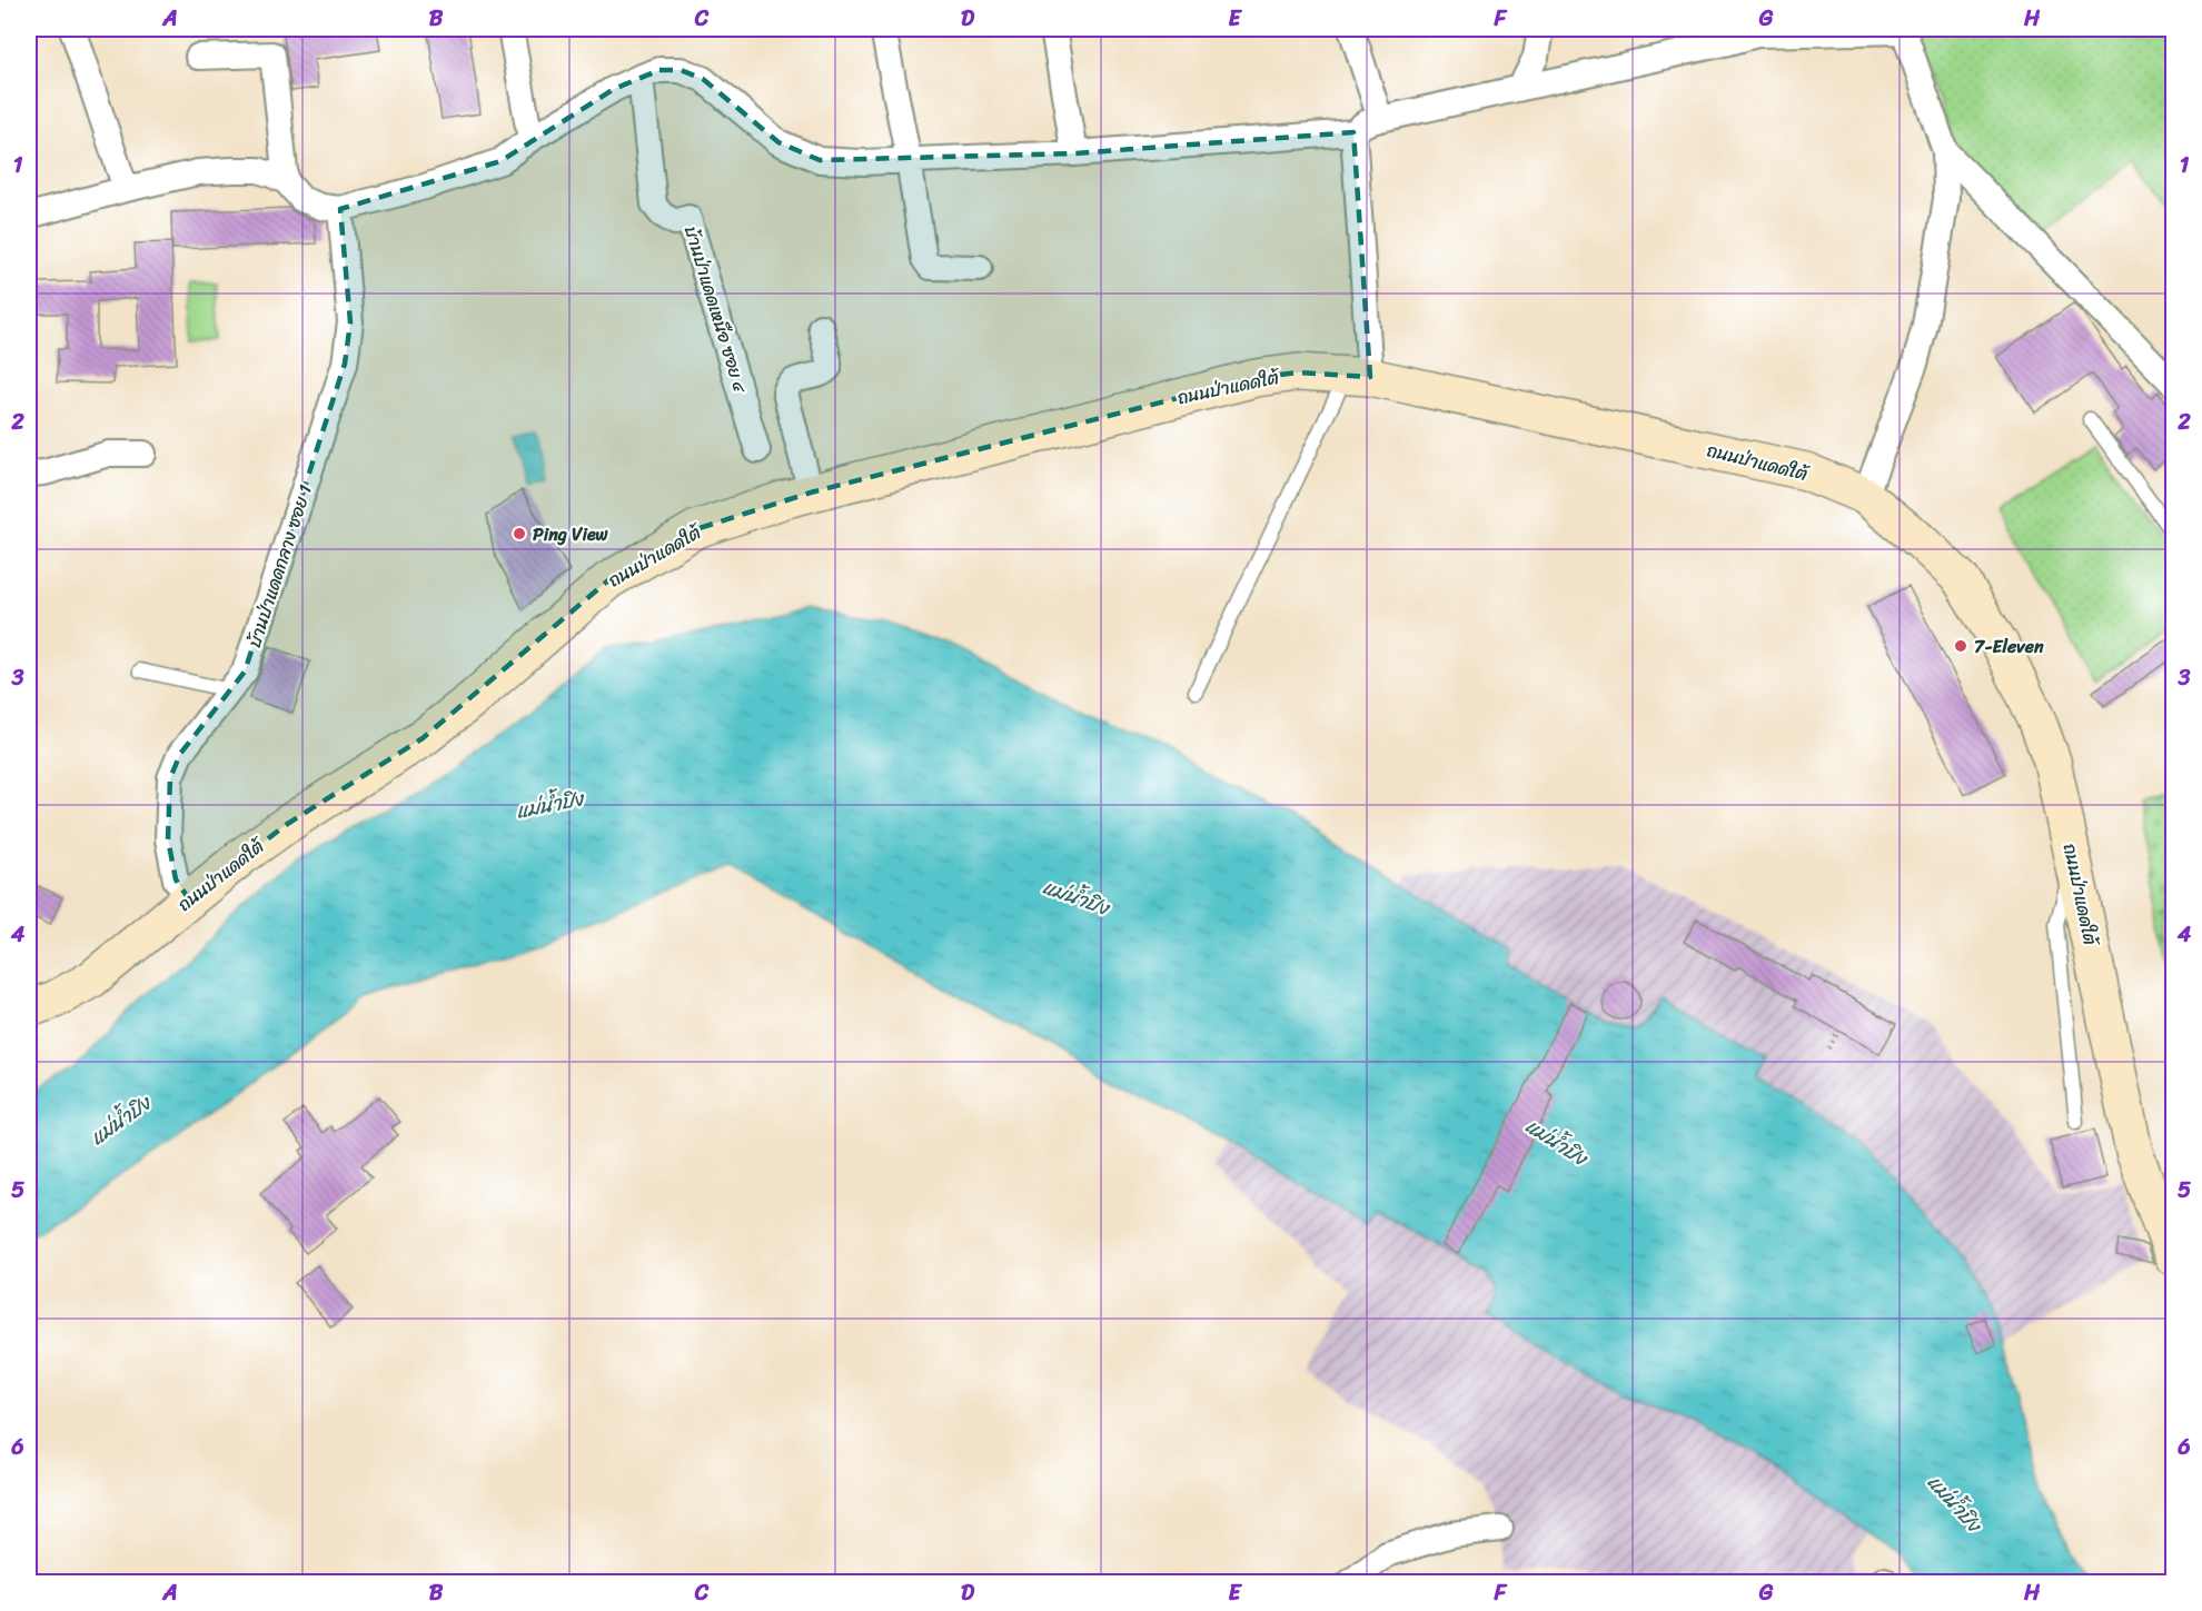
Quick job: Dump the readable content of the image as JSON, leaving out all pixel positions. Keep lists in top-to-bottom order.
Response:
{
  "streets": {
    "street": ["บ้านป่าแดดเหนือ ซอย ๔", "ถนนป่าแดดใต้", "บ้านป่าแดดกลาง ซอย 1"]
  },
  "crossings": [
    ["ถนนป่าแดดใต้", "บ้านป่าแดดกลาง ซอย 1"]
  ],
  "water": ["แม่น้ำปิง"],
  "places": ["Ping View", "7-Eleven"],
  "grid": {
    "columns": [
      "A",
      "B",
      "C",
      "D",
      "E",
      "F",
      "G",
      "H"
    ],
    "rows": [
      "1",
      "2",
      "3",
      "4",
      "5",
      "6"
    ]
  }
}
